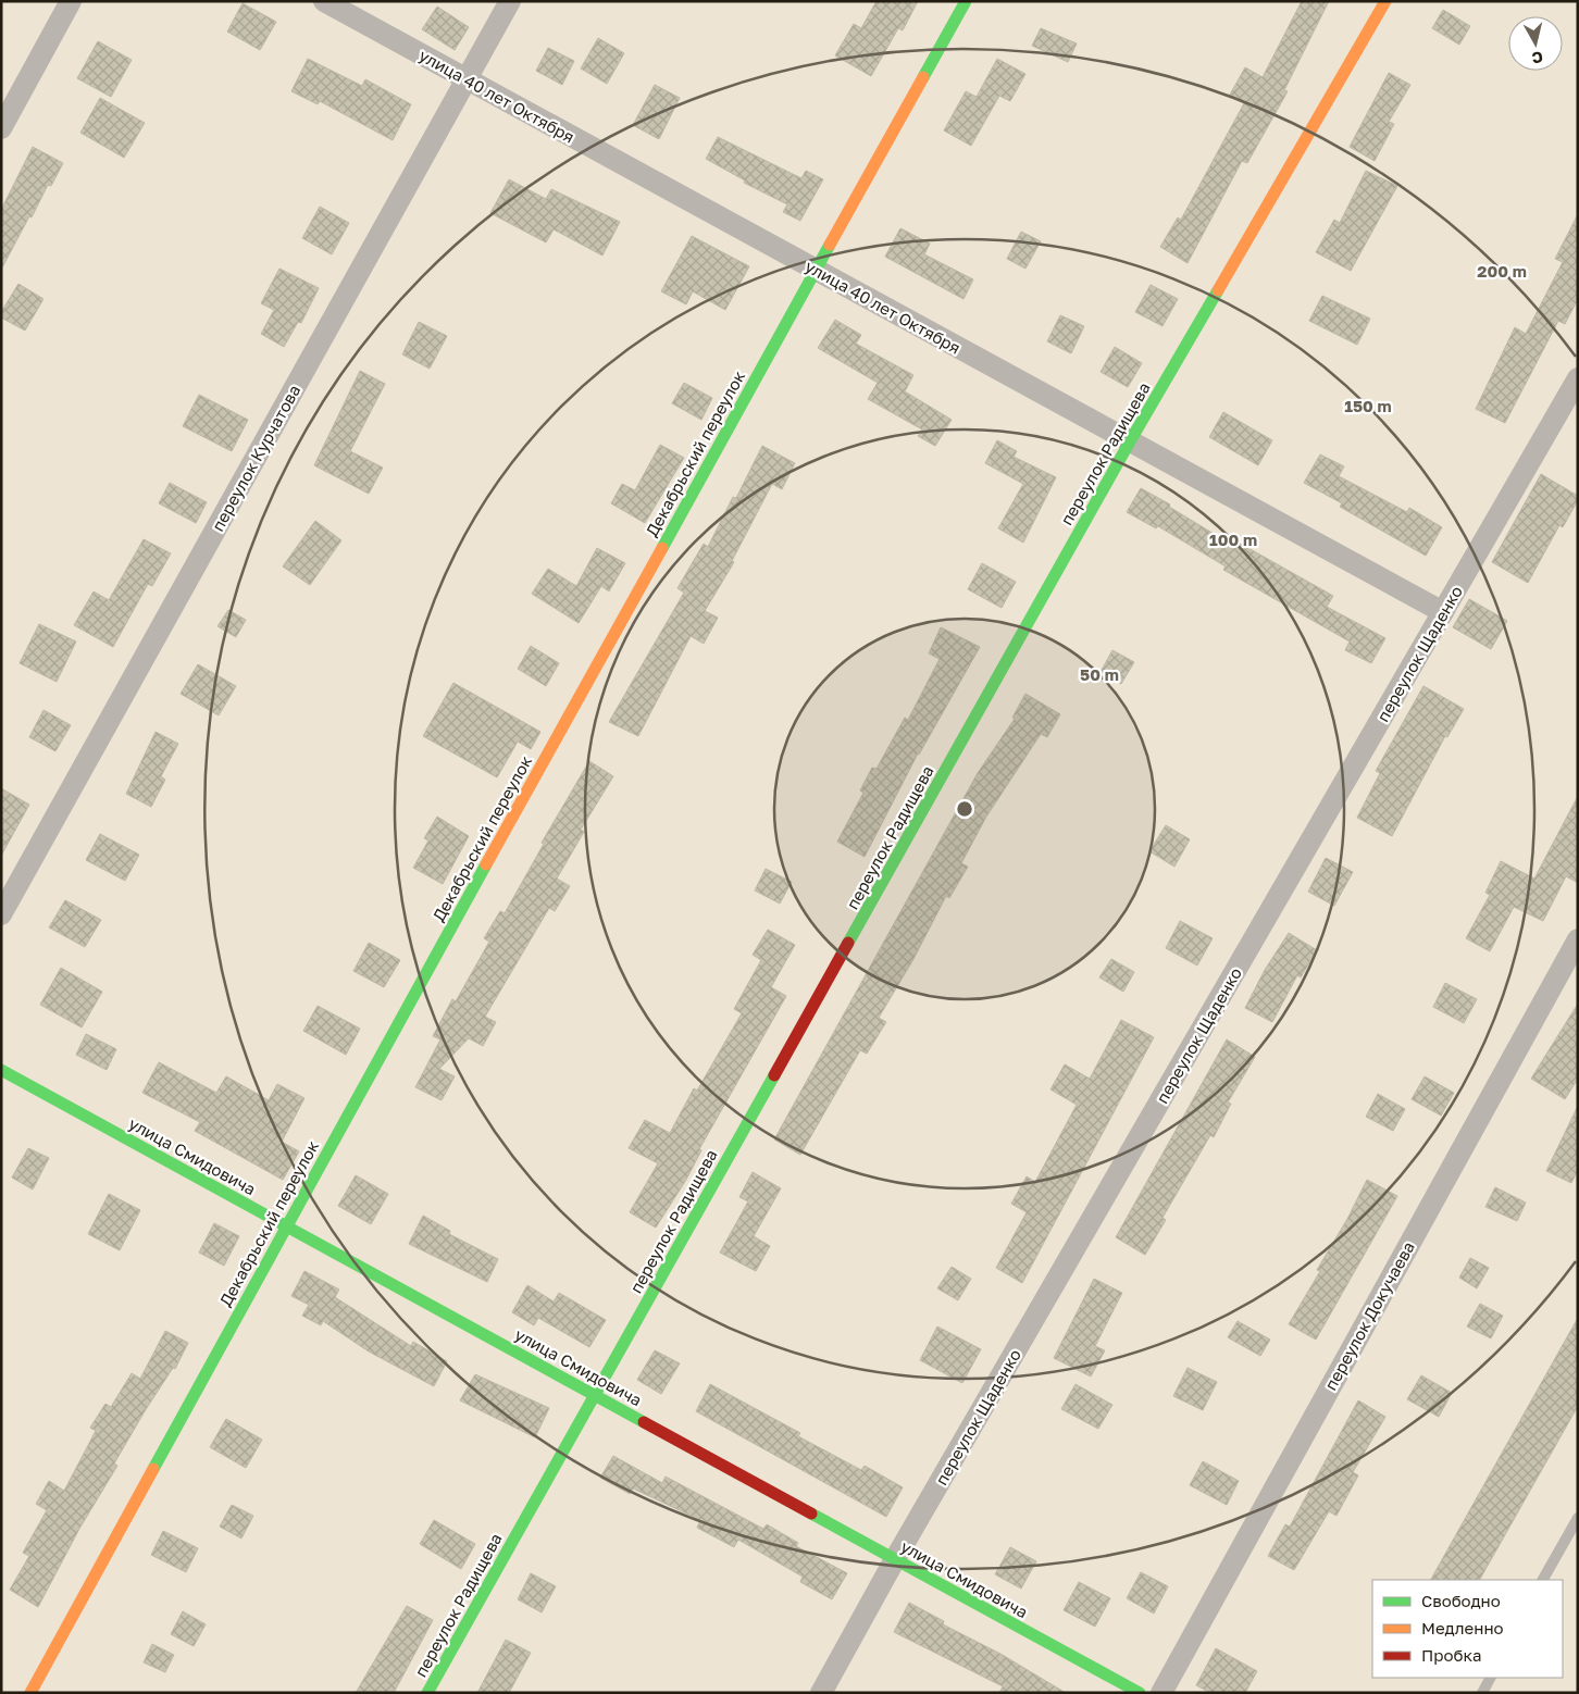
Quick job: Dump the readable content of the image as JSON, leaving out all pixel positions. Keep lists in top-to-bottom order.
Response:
{
  "streets": {
    "street": [
      "улица 40 лет Октября",
      "Декабрьский переулок",
      "переулок Радищева",
      "переулок Курчатова",
      "переулок Щаденко",
      "улица Смидовича",
      "переулок Докучаева"
    ]
  },
  "crossings": [
    ["улица 40 лет Октября", "Декабрьский переулок"],
    ["улица 40 лет Октября", "переулок Радищева"],
    ["улица 40 лет Октября", "переулок Курчатова"],
    ["улица 40 лет Октября", "переулок Щаденко"],
    ["Декабрьский переулок", "улица Смидовича"],
    ["переулок Радищева", "улица Смидовича"],
    ["переулок Щаденко", "улица Смидовича"]
  ],
  "legend": ["Свободно", "Медленно", "Пробка"],
  "north": "bottom",
  "rings": [
    "200 m",
    "150 m",
    "100 m",
    "50 m"
  ]
}
